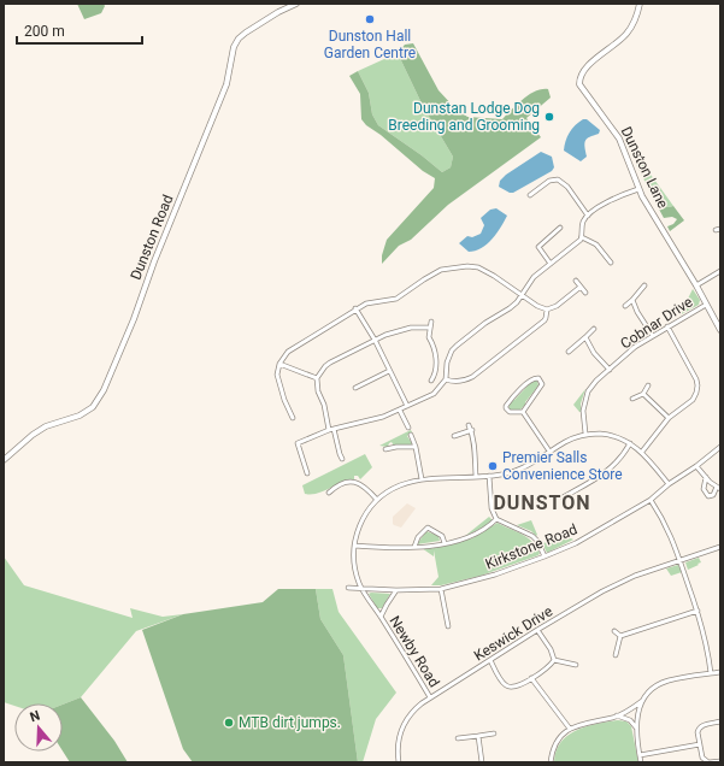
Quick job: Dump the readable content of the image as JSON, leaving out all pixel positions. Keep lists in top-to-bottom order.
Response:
{
  "streets": {
    "main road": ["Dunston Lane", "Dunston Road"],
    "street": [
      "Cobnar Drive",
      "Kirkstone Road",
      "Keswick Drive",
      "Newby Road"
    ]
  },
  "crossings": [
    ["Dunston Lane", "Cobnar Drive"],
    ["Cobnar Drive", "Newby Road"],
    ["Kirkstone Road", "Newby Road"],
    ["Keswick Drive", "Newby Road"]
  ],
  "districts": ["DUNSTON"],
  "places": [
    "Dunston Hall Garden Centre",
    "Dunstan Lodge Dog Breeding and Grooming",
    "Premier Salls Convenience Store",
    "MTB dirt jumps."
  ],
  "scale_bar": "200 m",
  "north": "top"
}
